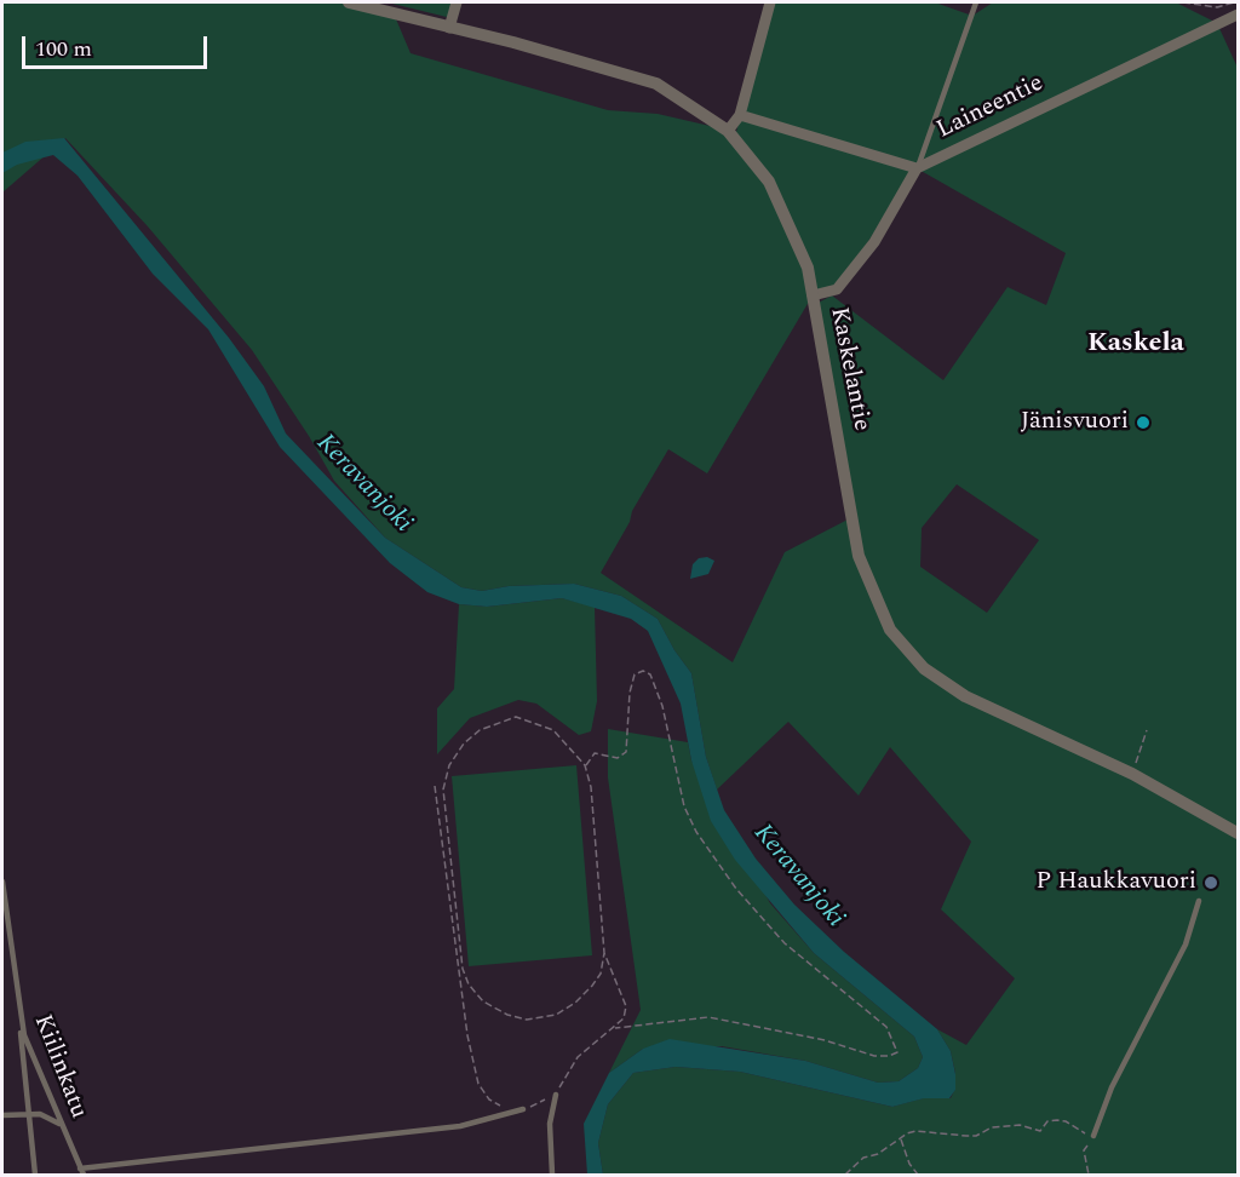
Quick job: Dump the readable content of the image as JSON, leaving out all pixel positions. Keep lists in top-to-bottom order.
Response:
{
  "streets": {
    "street": ["Laineentie", "Kaskelantie"],
    "lane": ["Kiilinkatu"]
  },
  "districts": ["Kaskela"],
  "water": ["Keravanjoki"],
  "places": ["Jänisvuori", "P Haukkavuori"],
  "scale_bar": "100 m"
}
